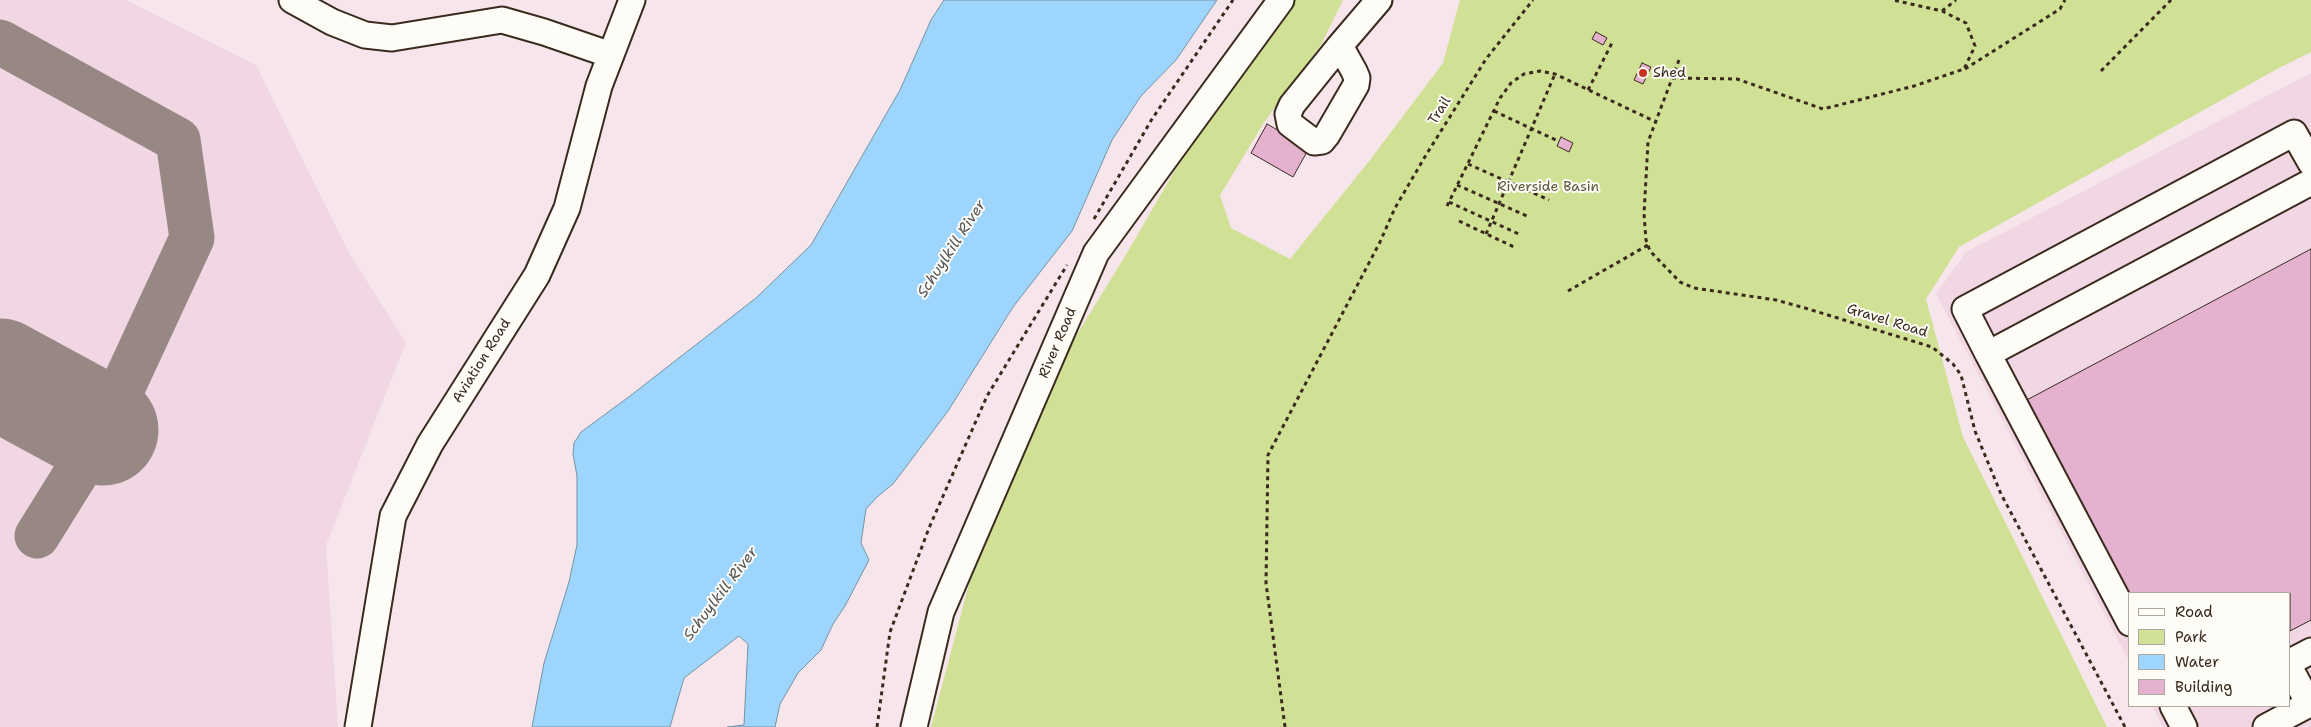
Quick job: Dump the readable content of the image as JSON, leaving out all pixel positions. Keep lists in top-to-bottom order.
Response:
{
  "streets": {
    "street": ["River Road", "Aviation Road"],
    "path": ["Trail", "Gravel Road"]
  },
  "water": ["Schuylkill River"],
  "parks": ["Riverside Basin"],
  "places": ["Shed"],
  "legend": [
    "Road",
    "Park",
    "Water",
    "Building"
  ]
}
